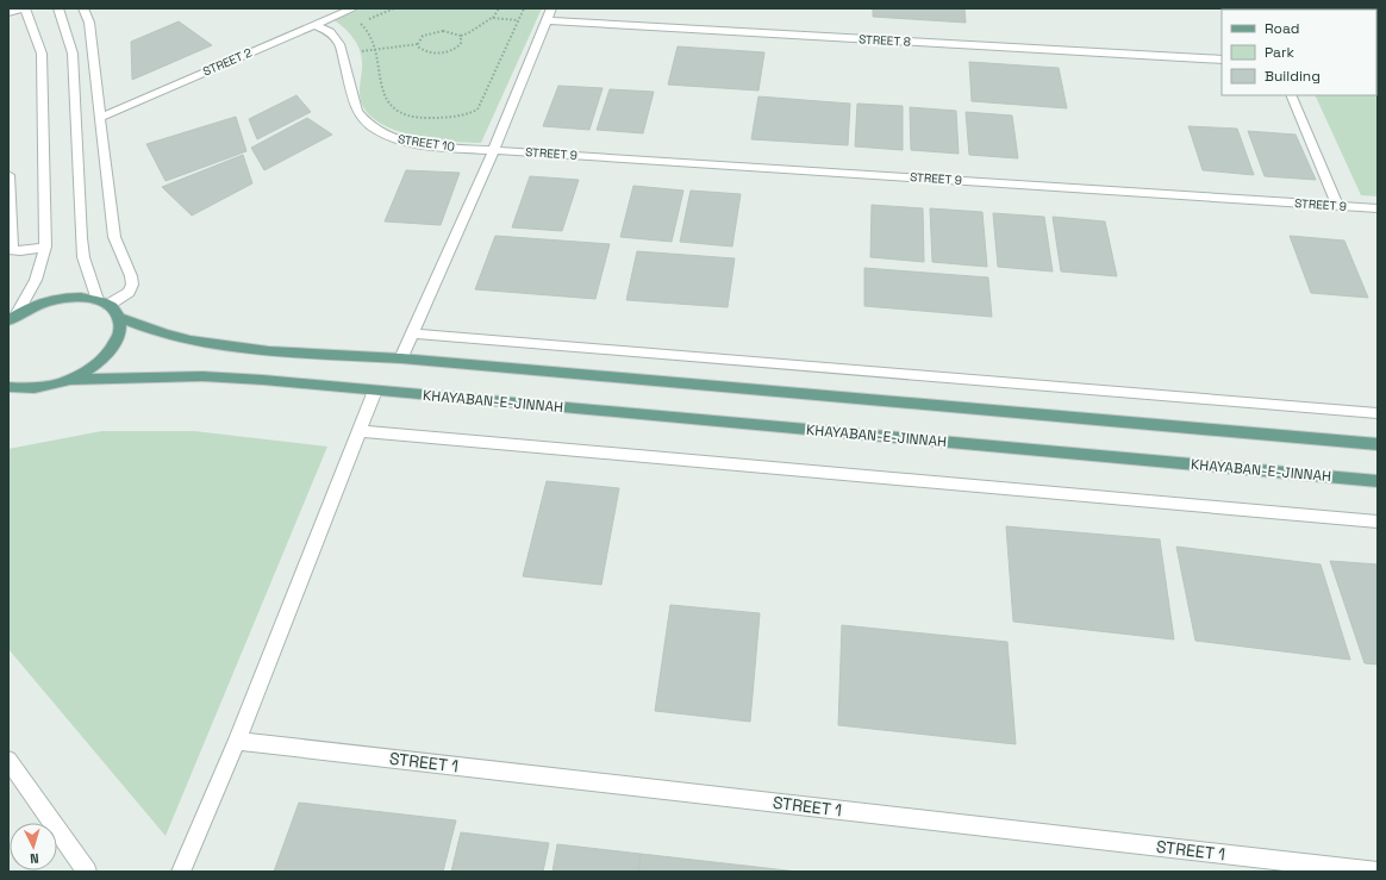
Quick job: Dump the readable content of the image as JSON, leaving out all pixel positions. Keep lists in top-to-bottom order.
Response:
{
  "streets": {
    "main road": ["KHAYABAN-E-JINNAH"],
    "street": [
      "STREET 8",
      "STREET 2",
      "STREET 10",
      "STREET 9",
      "STREET 1"
    ]
  },
  "crossings": [
    ["STREET 2", "STREET 10"],
    ["STREET 10", "STREET 9"]
  ],
  "legend": ["Road", "Park", "Building"],
  "north": "bottom"
}
